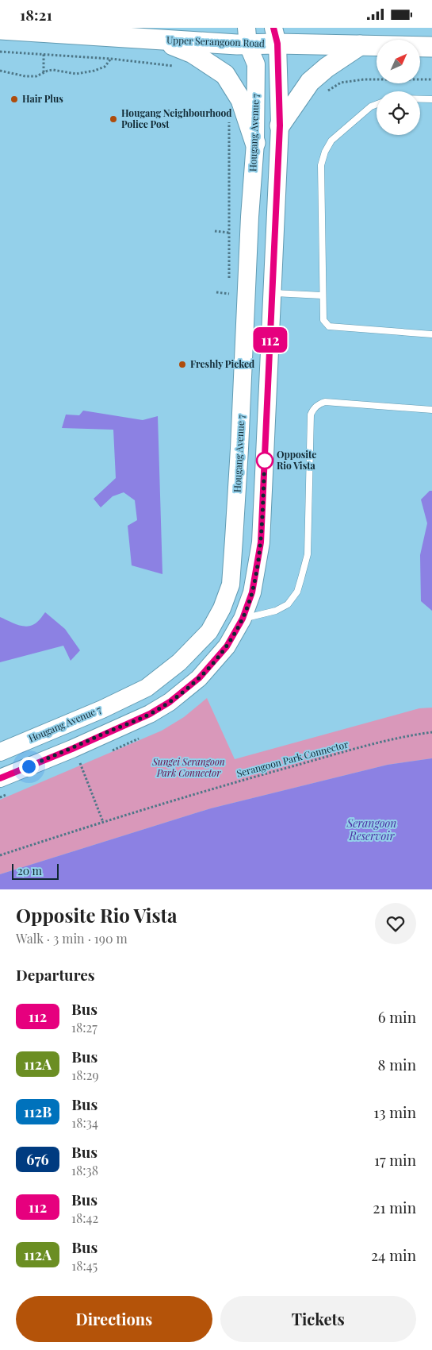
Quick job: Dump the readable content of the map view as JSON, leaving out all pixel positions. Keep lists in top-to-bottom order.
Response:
{
  "streets": {
    "main road": ["Upper Serangoon Road", "Hougang Avenue 7"],
    "path": ["Serangoon Park Connector"]
  },
  "crossings": [
    ["Upper Serangoon Road", "Hougang Avenue 7"]
  ],
  "water": ["Serangoon Reservoir"],
  "parks": ["Sungei Serangoon Park Connector"],
  "places": [
    "Hair Plus",
    "Hougang Neighbourhood Police Post",
    "Freshly Picked",
    "Opposite Rio Vista"
  ],
  "lines": ["bus line 112"],
  "scale_bar": "20 m",
  "north": "top right",
  "page": {
    "status": "18:21",
    "on_map": "112",
    "scale": "20 m",
    "heading": [
      ["Opposite Rio Vista", "Walk · 3 min · 190 m"],
      "Departures"
    ],
    "list": [
      {
        "mark": "112",
        "name": "Bus",
        "note": "18:27",
        "value": "6 min"
      },
      {
        "mark": "112A",
        "name": "Bus",
        "note": "18:29",
        "value": "8 min"
      },
      {
        "mark": "112B",
        "name": "Bus",
        "note": "18:34",
        "value": "13 min"
      },
      {
        "mark": "676",
        "name": "Bus",
        "note": "18:38",
        "value": "17 min"
      },
      {
        "mark": "112",
        "name": "Bus",
        "note": "18:42",
        "value": "21 min"
      },
      {
        "mark": "112A",
        "name": "Bus",
        "note": "18:45",
        "value": "24 min"
      }
    ],
    "buttons": ["Directions", "Tickets"]
  }
}
